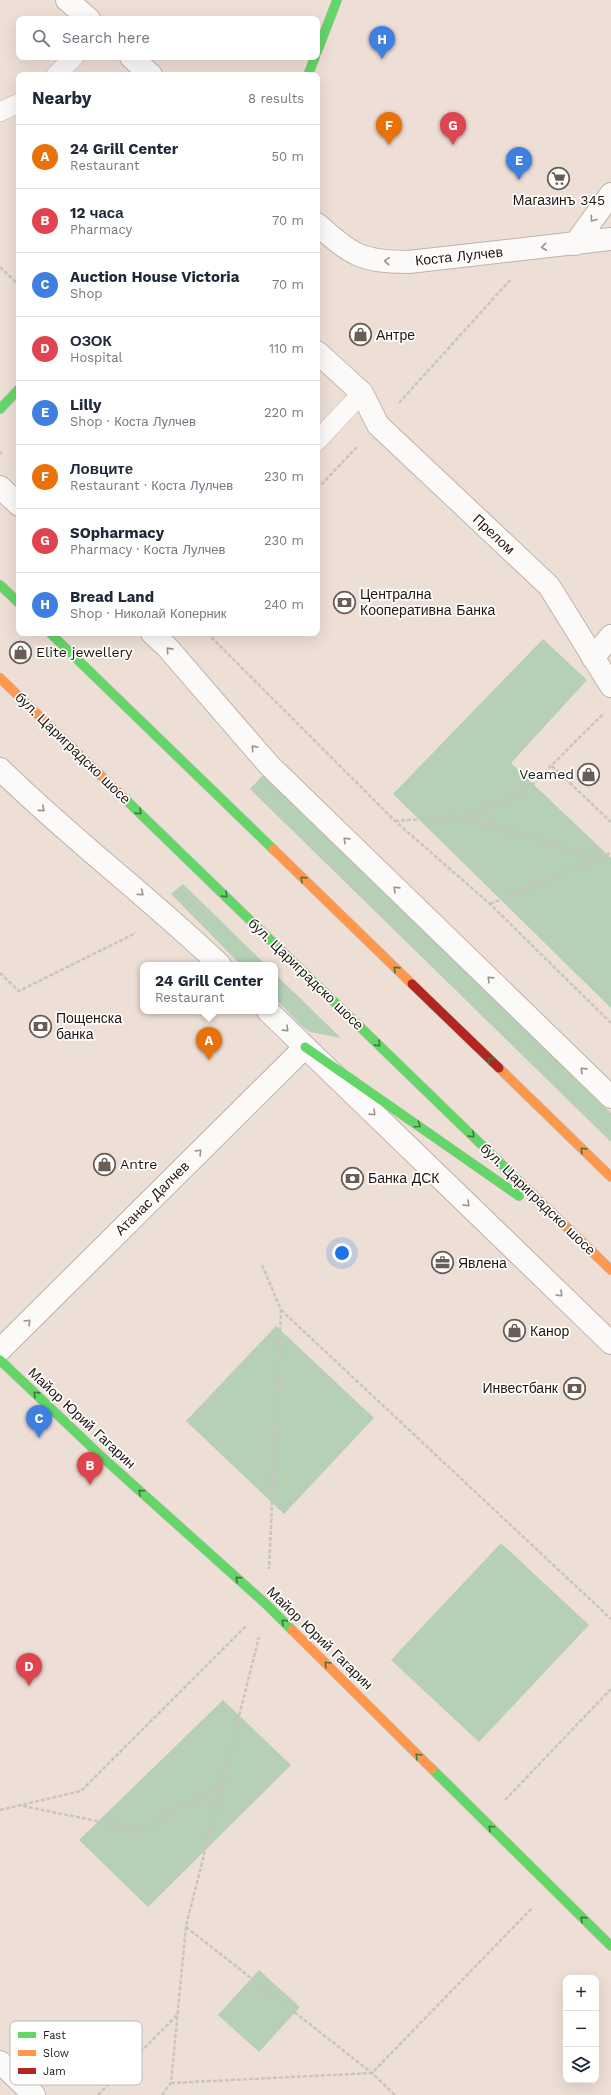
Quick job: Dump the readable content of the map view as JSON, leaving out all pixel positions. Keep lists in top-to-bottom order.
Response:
{
  "streets": {
    "main road": ["бул. Цариградско шосе", "Майор Юрий Гагарин"],
    "street": ["Коста Лулчев", "Прелом", "Атанас Далчев"]
  },
  "one_way": ["Коста Лулчев", "Атанас Далчев", "Майор Юрий Гагарин"],
  "places": {
    "supermarket": ["Магазинъ 345"],
    "shop": [
      "Антре",
      "Elite jewellery",
      "Veamed",
      "Antre",
      "Канор"
    ],
    "bank": [
      "Централна Кооперативна Банка",
      "Пощенска банка",
      "Банка ДСК",
      "Инвестбанк"
    ],
    "office": ["Явлена"]
  },
  "legend": ["Fast", "Slow", "Jam"],
  "page": {
    "search": "Search here",
    "pins": [
      "H",
      "F",
      "G",
      "E",
      "A",
      "C",
      "B",
      "D"
    ],
    "heading": ["Nearby", "8 results"],
    "list": [
      {
        "mark": "A",
        "name": "24 Grill Center",
        "note": "Restaurant",
        "value": "50 m"
      },
      {
        "mark": "B",
        "name": "12 часа",
        "note": "Pharmacy",
        "value": "70 m"
      },
      {
        "mark": "C",
        "name": "Auction House Victoria",
        "note": "Shop",
        "value": "70 m"
      },
      {
        "mark": "D",
        "name": "ОЗОК",
        "note": "Hospital",
        "value": "110 m"
      },
      {
        "mark": "E",
        "name": "Lilly",
        "note": "Shop · Коста Лулчев",
        "value": "220 m"
      },
      {
        "mark": "F",
        "name": "Ловците",
        "note": "Restaurant · Коста Лулчев",
        "value": "230 m"
      },
      {
        "mark": "G",
        "name": "SOpharmacy",
        "note": "Pharmacy · Коста Лулчев",
        "value": "230 m"
      },
      {
        "mark": "H",
        "name": "Bread Land",
        "note": "Shop · Николай Коперник",
        "value": "240 m"
      }
    ],
    "popup": ["24 Grill Center", "Restaurant"],
    "map_buttons": ["+", "−"]
  }
}
